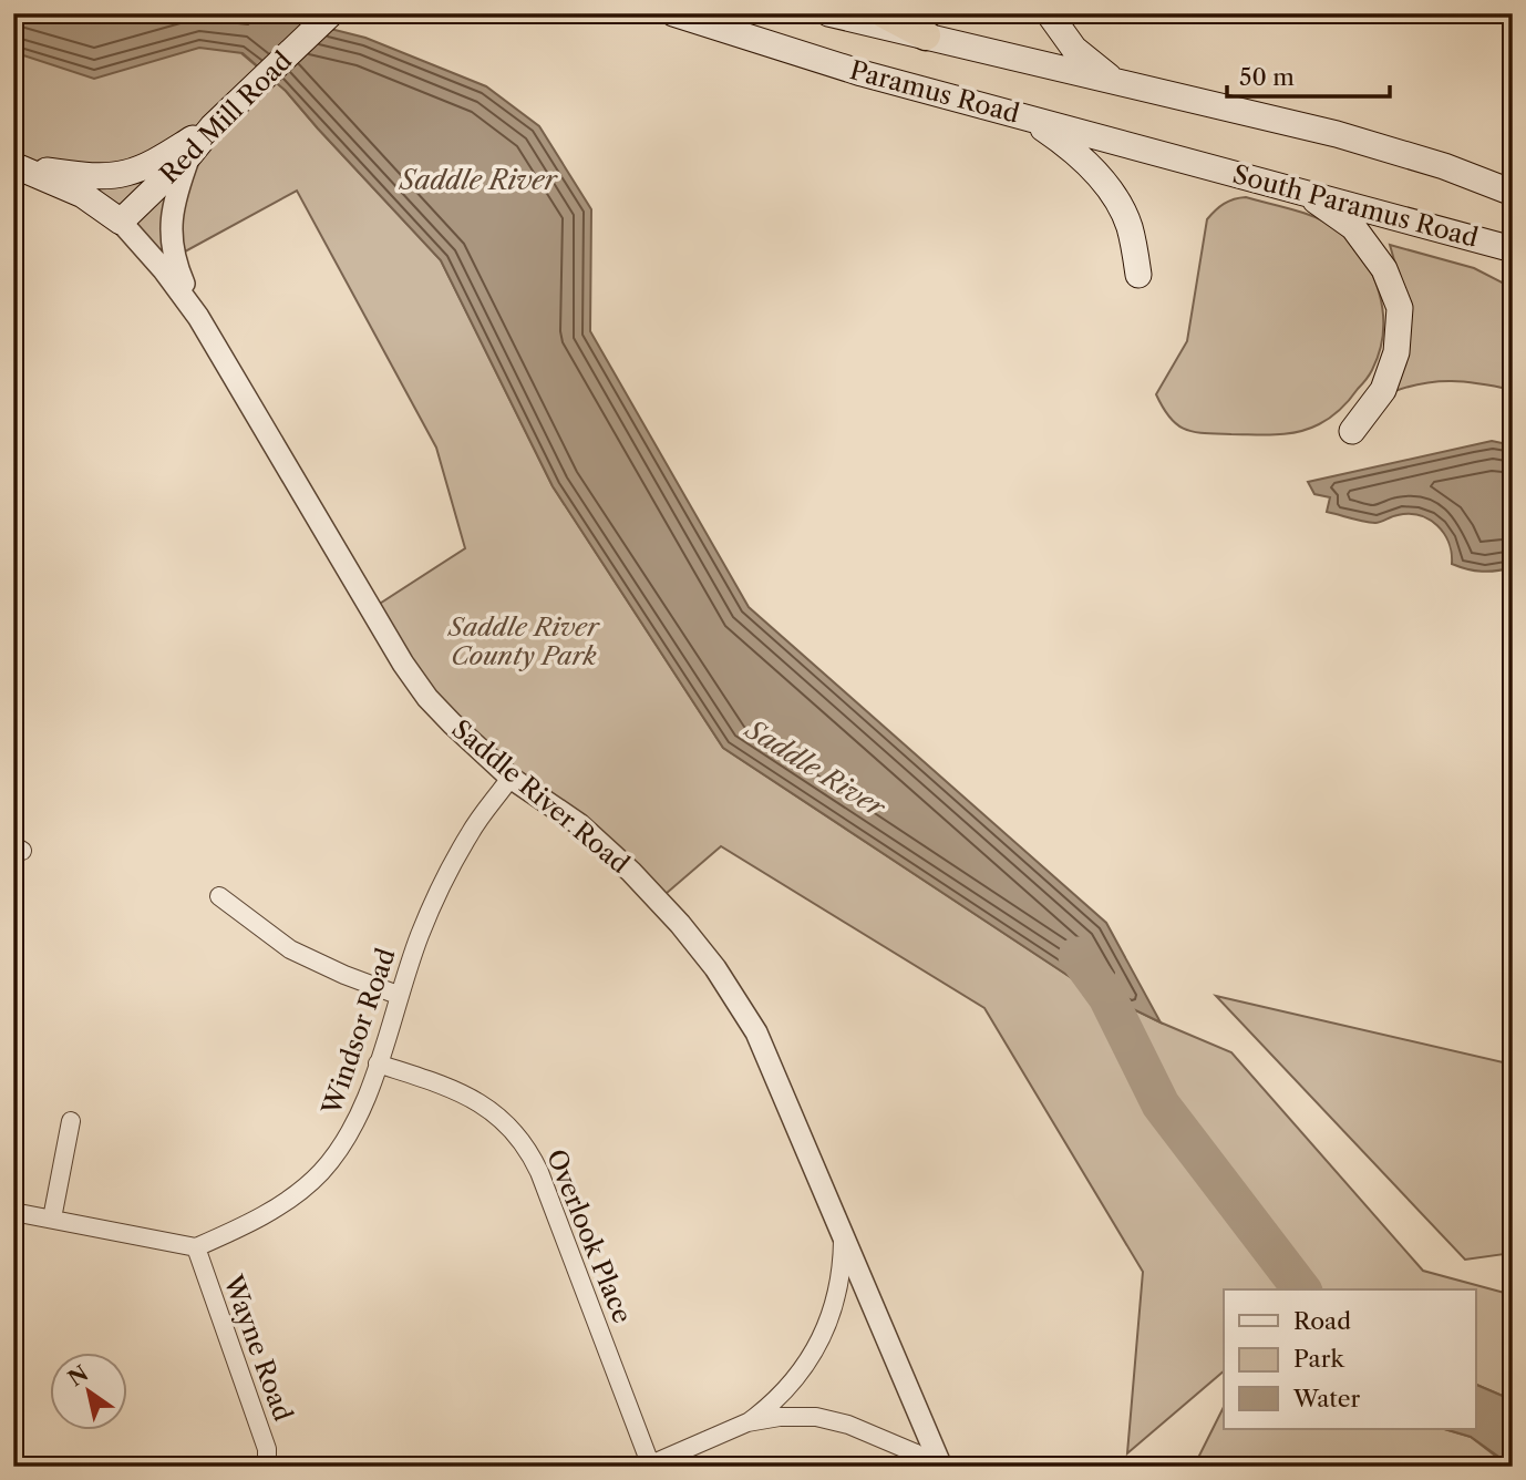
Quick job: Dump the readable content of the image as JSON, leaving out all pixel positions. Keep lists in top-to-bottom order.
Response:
{
  "streets": {
    "main road": [
      "Paramus Road",
      "Red Mill Road",
      "South Paramus Road",
      "Saddle River Road"
    ],
    "street": ["Windsor Road", "Overlook Place", "Wayne Road"]
  },
  "crossings": [
    ["Paramus Road", "South Paramus Road"],
    ["Red Mill Road", "Saddle River Road"],
    ["Saddle River Road", "Windsor Road"],
    ["Windsor Road", "Overlook Place"],
    ["Windsor Road", "Wayne Road"]
  ],
  "water": ["Saddle River"],
  "parks": ["Saddle River County Park"],
  "legend": ["Road", "Park", "Water"],
  "scale_bar": "50 m",
  "north": "top left"
}
